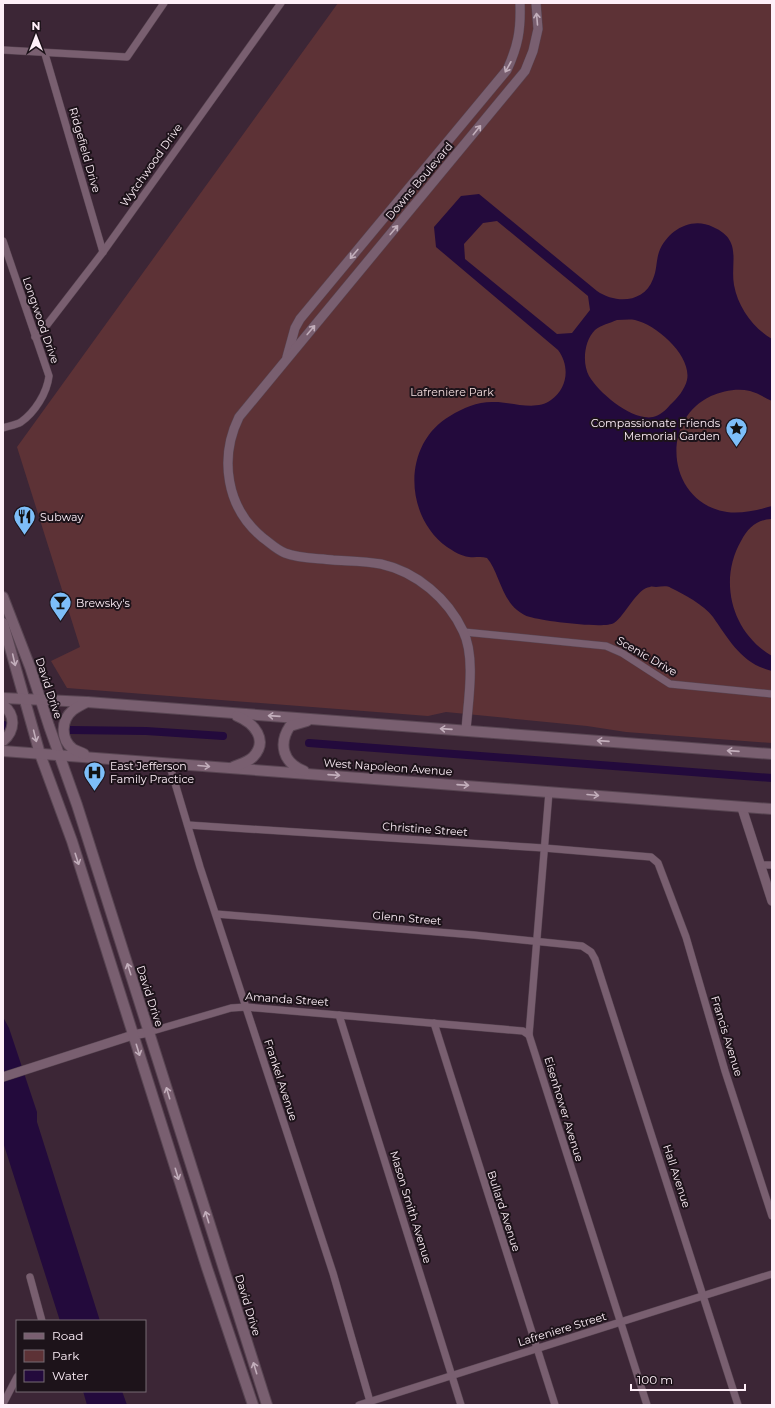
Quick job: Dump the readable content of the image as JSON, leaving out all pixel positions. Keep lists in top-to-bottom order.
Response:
{
  "streets": {
    "main road": ["David Drive", "West Napoleon Avenue"],
    "street": [
      "Ridgefield Drive",
      "Wytchwood Drive",
      "Downs Boulevard",
      "Longwood Drive",
      "Scenic Drive",
      "Christine Street",
      "Glenn Street",
      "Amanda Street",
      "Francis Avenue",
      "Frankel Avenue",
      "Eisenhower Avenue",
      "Hall Avenue",
      "Mason Smith Avenue",
      "Bullard Avenue",
      "Lafreniere Street"
    ]
  },
  "crossings": [
    ["Ridgefield Drive", "Wytchwood Drive"],
    ["Wytchwood Drive", "Longwood Drive"],
    ["Downs Boulevard", "Scenic Drive"],
    ["David Drive", "West Napoleon Avenue"],
    ["David Drive", "Amanda Street"],
    ["West Napoleon Avenue", "Frankel Avenue"],
    ["West Napoleon Avenue", "Eisenhower Avenue"],
    ["Christine Street", "Francis Avenue"],
    ["Christine Street", "Frankel Avenue"],
    ["Christine Street", "Eisenhower Avenue"],
    ["Glenn Street", "Frankel Avenue"],
    ["Glenn Street", "Eisenhower Avenue"],
    ["Glenn Street", "Hall Avenue"],
    ["Amanda Street", "Frankel Avenue"],
    ["Amanda Street", "Eisenhower Avenue"],
    ["Amanda Street", "Mason Smith Avenue"],
    ["Amanda Street", "Bullard Avenue"],
    ["Frankel Avenue", "Lafreniere Street"],
    ["Eisenhower Avenue", "Lafreniere Street"],
    ["Hall Avenue", "Lafreniere Street"],
    ["Mason Smith Avenue", "Lafreniere Street"],
    ["Bullard Avenue", "Lafreniere Street"]
  ],
  "parks": ["Lafreniere Park"],
  "places": {
    "place": ["Compassionate Friends Memorial Garden"],
    "restaurant": ["Subway"],
    "bar": ["Brewsky's"],
    "hospital": ["East Jefferson Family Practice"]
  },
  "legend": ["Road", "Park", "Water"],
  "scale_bar": "100 m",
  "north": "top"
}
